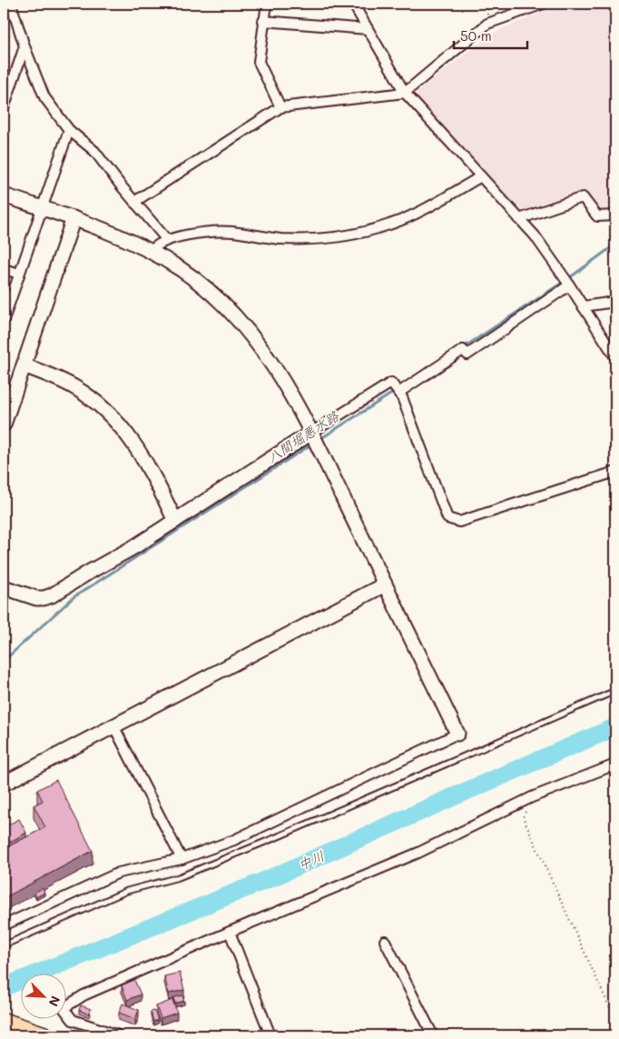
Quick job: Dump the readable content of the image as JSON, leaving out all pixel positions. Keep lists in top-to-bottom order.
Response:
{
  "water": ["八間堀悪水路", "中川"],
  "scale_bar": "50 m",
  "north": "bottom right"
}
